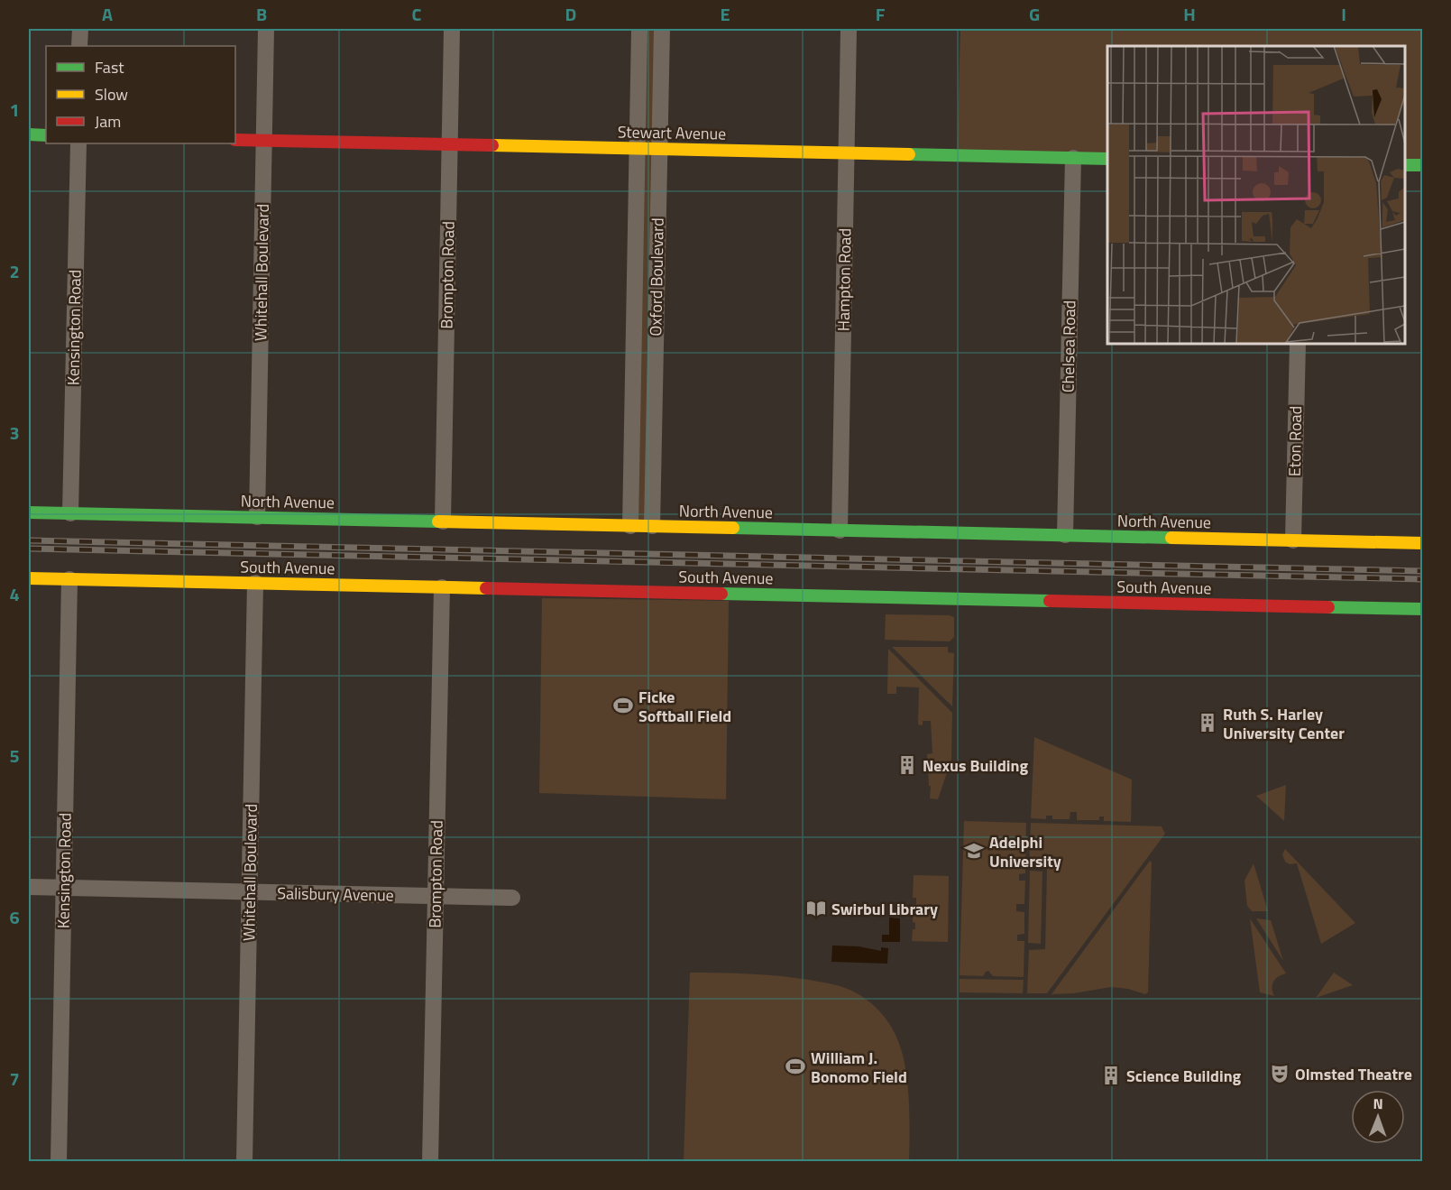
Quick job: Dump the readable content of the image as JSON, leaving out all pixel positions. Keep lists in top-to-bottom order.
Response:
{
  "streets": {
    "street": [
      "Stewart Avenue",
      "Whitehall Boulevard",
      "Brompton Road",
      "Oxford Boulevard",
      "Hampton Road",
      "Kensington Road",
      "Chelsea Road",
      "Eton Road",
      "North Avenue",
      "South Avenue",
      "Salisbury Avenue"
    ]
  },
  "crossings": [
    ["Stewart Avenue", "Whitehall Boulevard"],
    ["Stewart Avenue", "Brompton Road"],
    ["Stewart Avenue", "Oxford Boulevard"],
    ["Stewart Avenue", "Hampton Road"],
    ["Stewart Avenue", "Chelsea Road"],
    ["Whitehall Boulevard", "North Avenue"],
    ["Whitehall Boulevard", "South Avenue"],
    ["Whitehall Boulevard", "Salisbury Avenue"],
    ["Brompton Road", "North Avenue"],
    ["Brompton Road", "South Avenue"],
    ["Brompton Road", "Salisbury Avenue"],
    ["Oxford Boulevard", "North Avenue"],
    ["Hampton Road", "North Avenue"],
    ["Kensington Road", "North Avenue"],
    ["Kensington Road", "South Avenue"],
    ["Kensington Road", "Salisbury Avenue"],
    ["Chelsea Road", "North Avenue"],
    ["Eton Road", "North Avenue"]
  ],
  "places": {
    "sports": ["Ficke Softball Field", "William J. Bonomo Field"],
    "building": ["Ruth S. Harley University Center", "Nexus Building", "Science Building"],
    "school or university": ["Adelphi University"],
    "library": ["Swirbul Library"],
    "theatre": ["Olmsted Theatre"]
  },
  "legend": ["Fast", "Slow", "Jam"],
  "north": "top",
  "grid": {
    "columns": [
      "A",
      "B",
      "C",
      "D",
      "E",
      "F",
      "G",
      "H",
      "I"
    ],
    "rows": [
      "1",
      "2",
      "3",
      "4",
      "5",
      "6",
      "7"
    ]
  }
}
